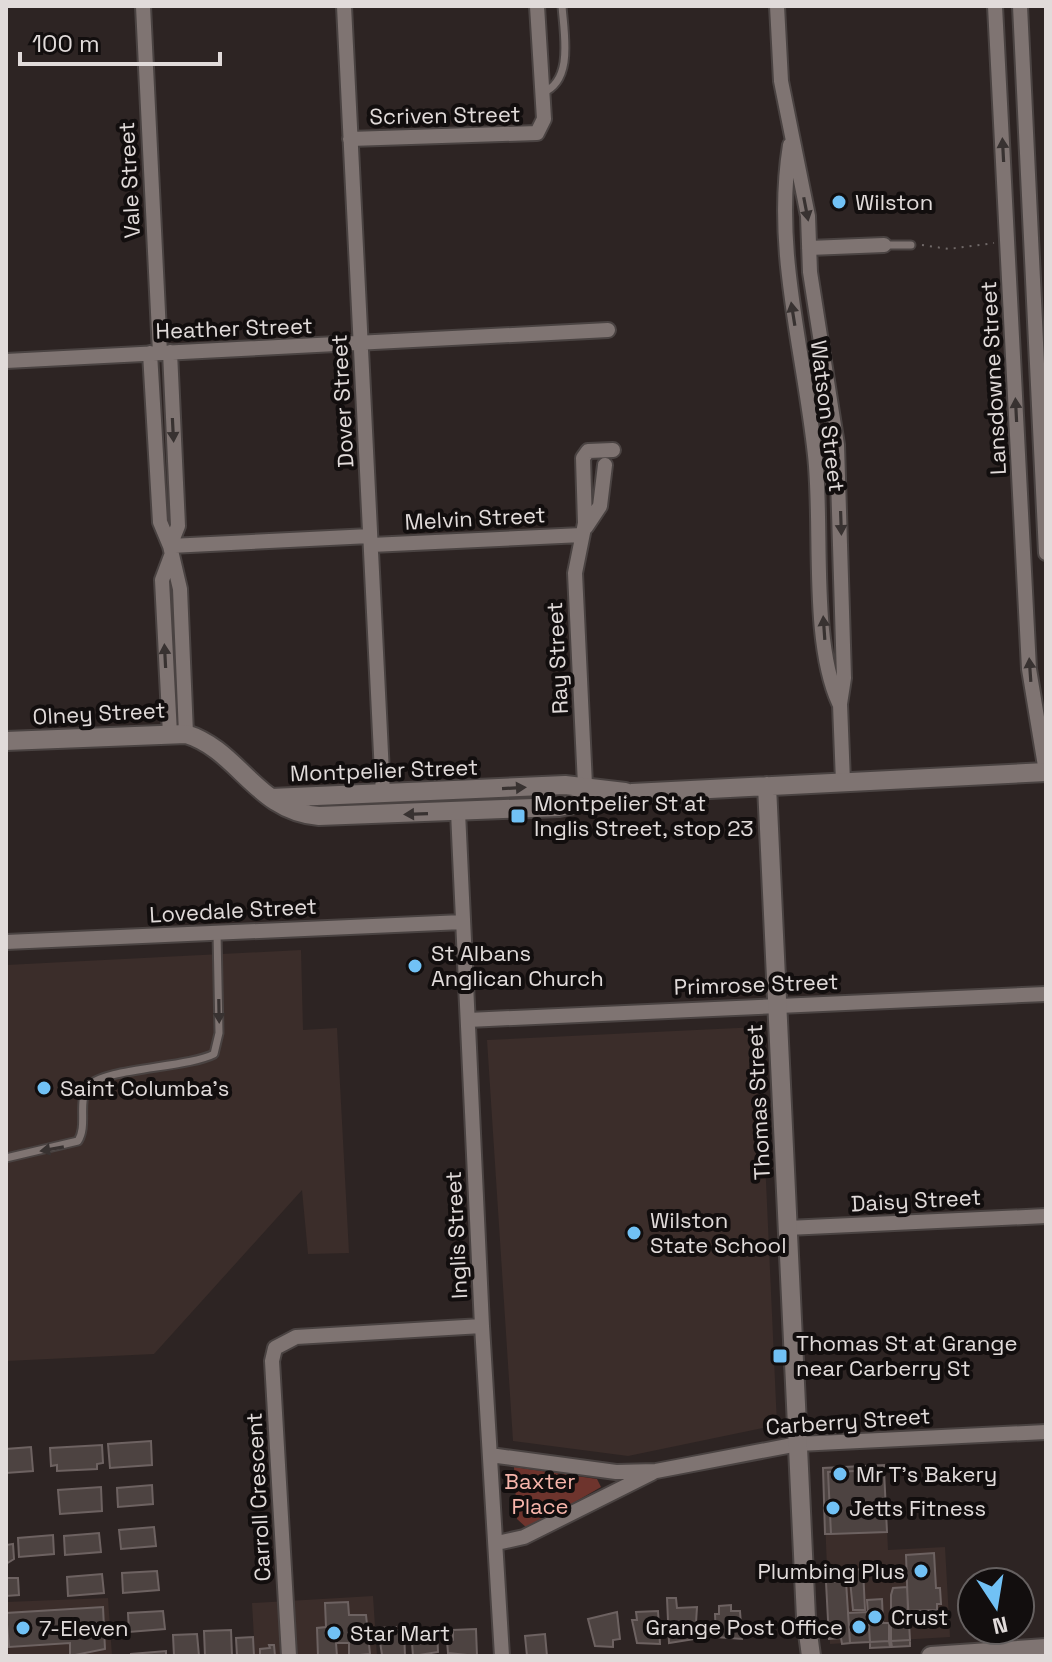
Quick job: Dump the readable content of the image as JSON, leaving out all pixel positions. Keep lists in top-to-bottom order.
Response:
{
  "streets": {
    "street": [
      "Scriven Street",
      "Vale Street",
      "Heather Street",
      "Lansdowne Street",
      "Dover Street",
      "Watson Street",
      "Melvin Street",
      "Ray Street",
      "Olney Street",
      "Montpelier Street",
      "Lovedale Street",
      "Primrose Street",
      "Thomas Street",
      "Daisy Street",
      "Inglis Street",
      "Carberry Street",
      "Carroll Crescent"
    ]
  },
  "crossings": [
    ["Scriven Street", "Dover Street"],
    ["Vale Street", "Heather Street"],
    ["Vale Street", "Melvin Street"],
    ["Vale Street", "Olney Street"],
    ["Heather Street", "Dover Street"],
    ["Lansdowne Street", "Montpelier Street"],
    ["Dover Street", "Melvin Street"],
    ["Dover Street", "Montpelier Street"],
    ["Watson Street", "Montpelier Street"],
    ["Melvin Street", "Ray Street"],
    ["Ray Street", "Montpelier Street"],
    ["Olney Street", "Montpelier Street"],
    ["Montpelier Street", "Thomas Street"],
    ["Montpelier Street", "Inglis Street"],
    ["Lovedale Street", "Inglis Street"],
    ["Primrose Street", "Thomas Street"],
    ["Primrose Street", "Inglis Street"],
    ["Thomas Street", "Daisy Street"],
    ["Thomas Street", "Carberry Street"],
    ["Inglis Street", "Carberry Street"],
    ["Inglis Street", "Carroll Crescent"]
  ],
  "parks": ["Baxter Place"],
  "places": {
    "other": [
      "Wilston",
      "St Albans Anglican Church",
      "Saint Columba's",
      "Wilston State School",
      "Mr T's Bakery",
      "Jetts Fitness",
      "Plumbing Plus",
      "Crust",
      "Grange Post Office",
      "7-Eleven",
      "Star Mart"
    ],
    "transit": ["Montpelier St at Inglis Street, stop 23", "Thomas St at Grange near Carberry St"]
  },
  "scale_bar": "100 m",
  "north": "bottom"
}
